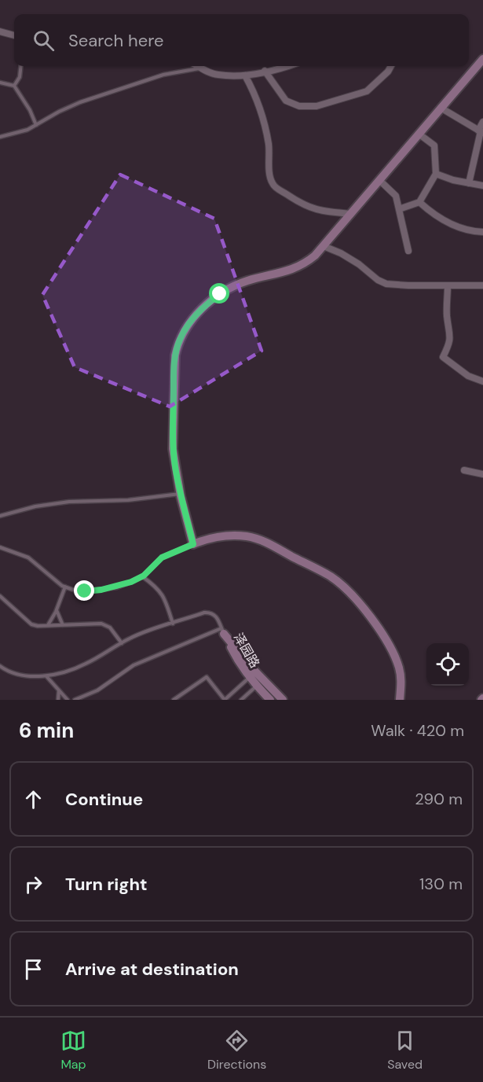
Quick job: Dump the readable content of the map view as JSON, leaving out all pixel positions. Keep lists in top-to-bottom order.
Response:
{
  "streets": {
    "street": ["泽园路"]
  },
  "page": {
    "search": "Search here",
    "heading": ["6 min", "Walk · 420 m"],
    "list": [
      ["Continue", "290 m"],
      ["Turn right", "130 m"],
      "Arrive at destination"
    ],
    "nav": ["Map", "Directions", "Saved"]
  }
}
